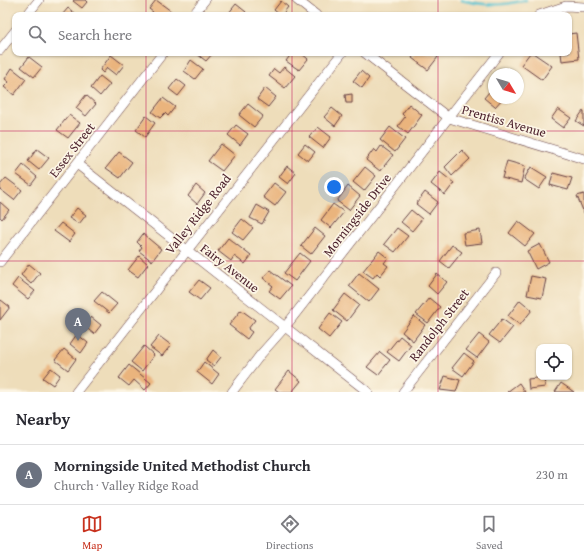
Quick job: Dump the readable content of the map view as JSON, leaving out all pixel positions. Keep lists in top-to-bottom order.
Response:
{
  "streets": {
    "street": [
      "Prentiss Avenue",
      "Essex Street",
      "Valley Ridge Road",
      "Morningside Drive",
      "Fairy Avenue",
      "Randolph Street"
    ]
  },
  "crossings": [
    ["Prentiss Avenue", "Morningside Drive"],
    ["Essex Street", "Fairy Avenue"],
    ["Valley Ridge Road", "Fairy Avenue"],
    ["Morningside Drive", "Fairy Avenue"]
  ],
  "north": "bottom right",
  "page": {
    "search": "Search here",
    "pins": "A",
    "heading": "Nearby",
    "list": [
      {
        "mark": "A",
        "name": "Morningside United Methodist Church",
        "note": "Church · Valley Ridge Road",
        "value": "230 m"
      }
    ],
    "nav": ["Map", "Directions", "Saved"]
  }
}
